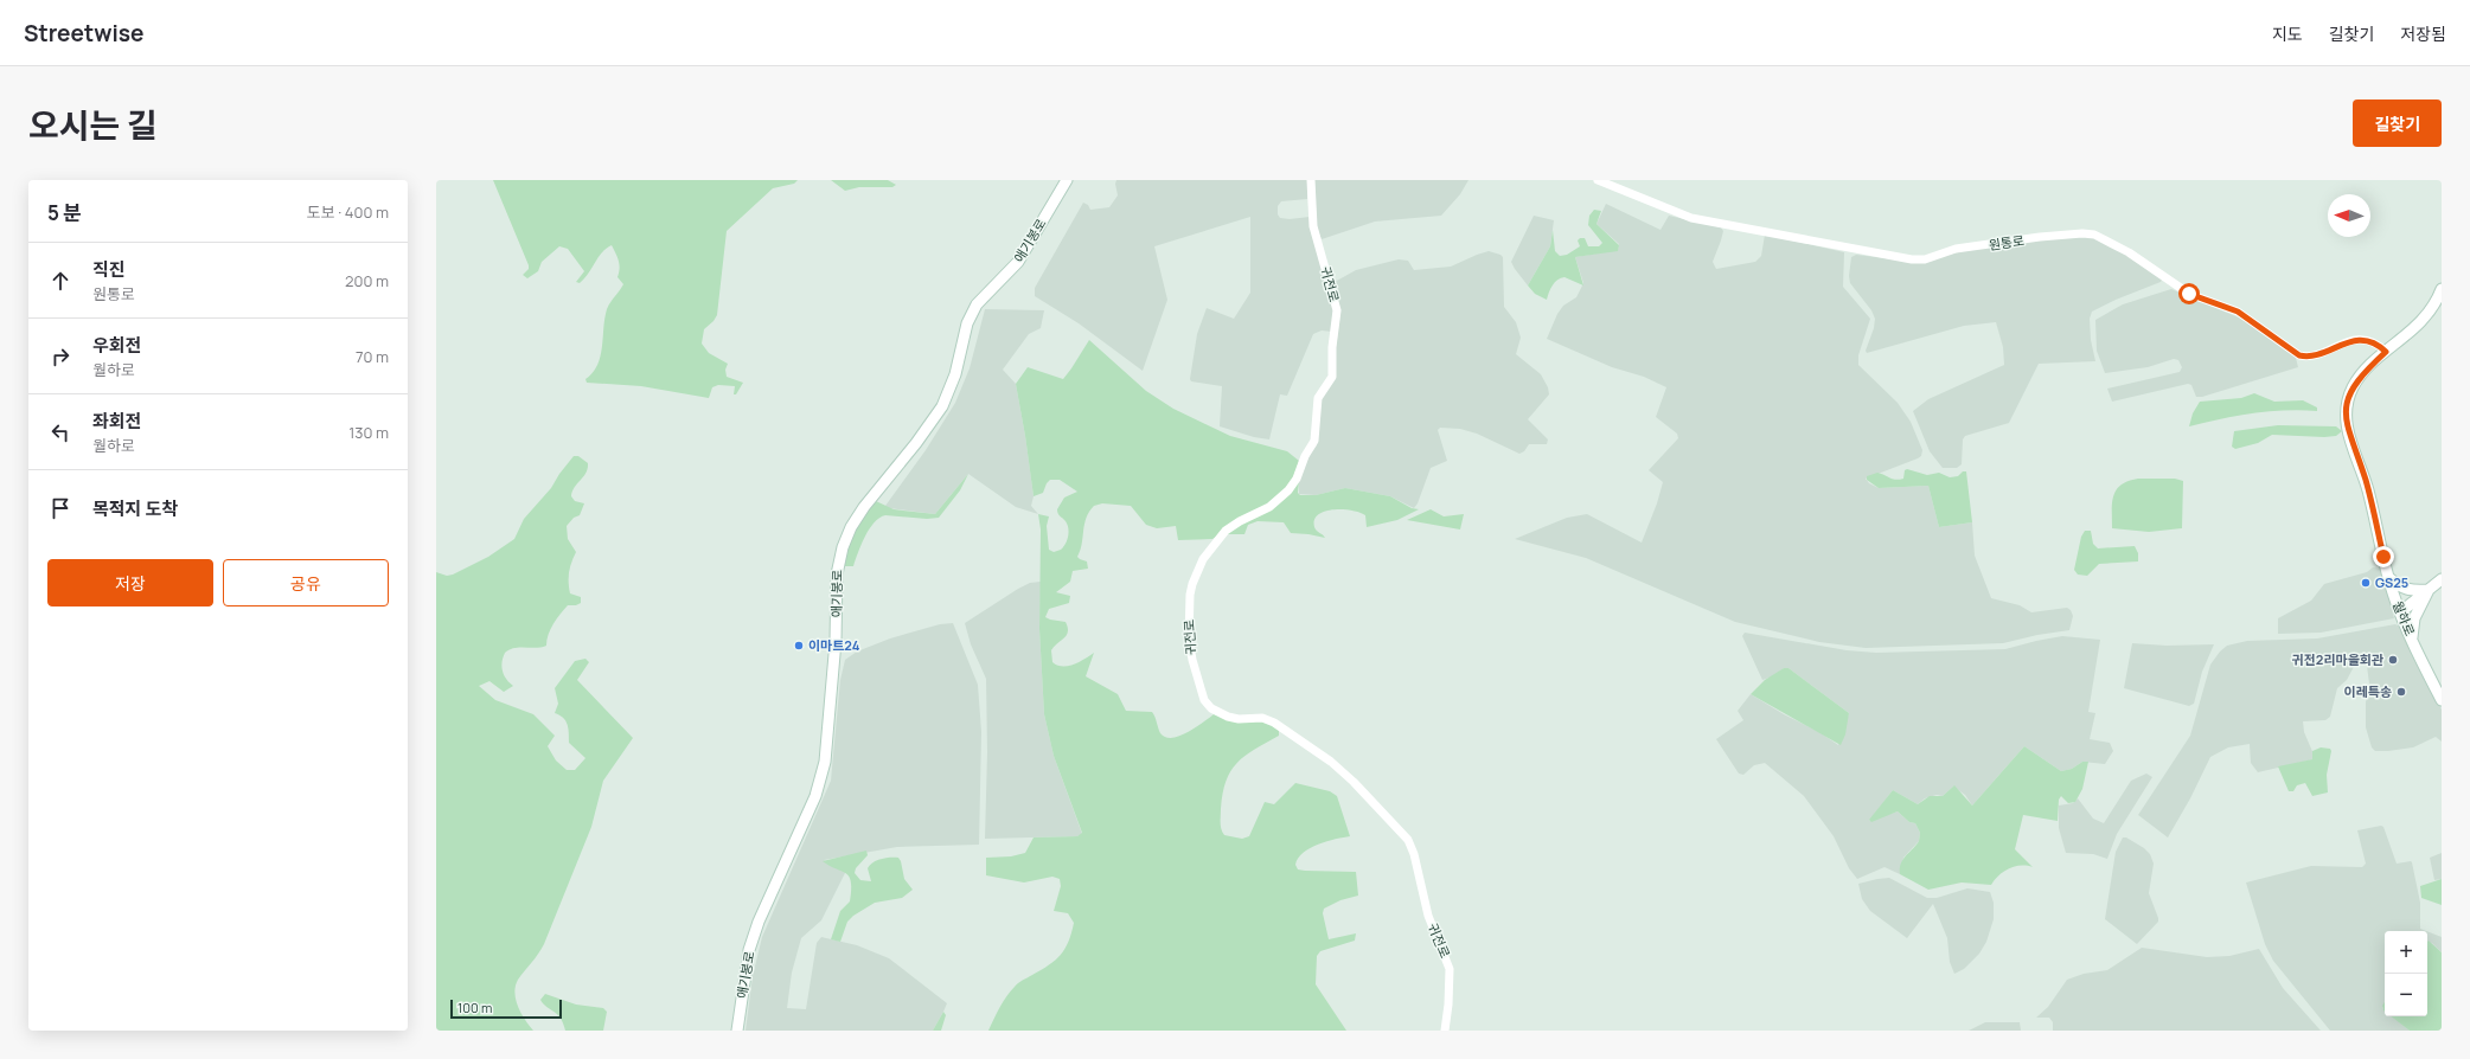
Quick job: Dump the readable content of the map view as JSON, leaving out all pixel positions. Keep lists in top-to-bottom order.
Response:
{
  "streets": {
    "main road": ["애기봉로", "월하로"],
    "street": ["원통로", "귀전로"]
  },
  "crossings": [
    ["원통로", "월하로"]
  ],
  "places": [
    "GS25",
    "이마트24",
    "귀전2리마을회관",
    "이레특송"
  ],
  "scale_bar": "100 m",
  "north": "left",
  "page": {
    "header": "Streetwise",
    "nav": ["지도", "길찾기", "저장됨"],
    "title": "오시는 길",
    "buttons": [
      "길찾기",
      ["저장", "공유"]
    ],
    "heading": ["5 분", "도보 · 400 m"],
    "list": [
      ["직진", "원통로", "200 m"],
      ["우회전", "월하로", "70 m"],
      ["좌회전", "월하로", "130 m"],
      "목적지 도착"
    ],
    "map_buttons": ["+", "−"],
    "scale": "100 m"
  }
}
